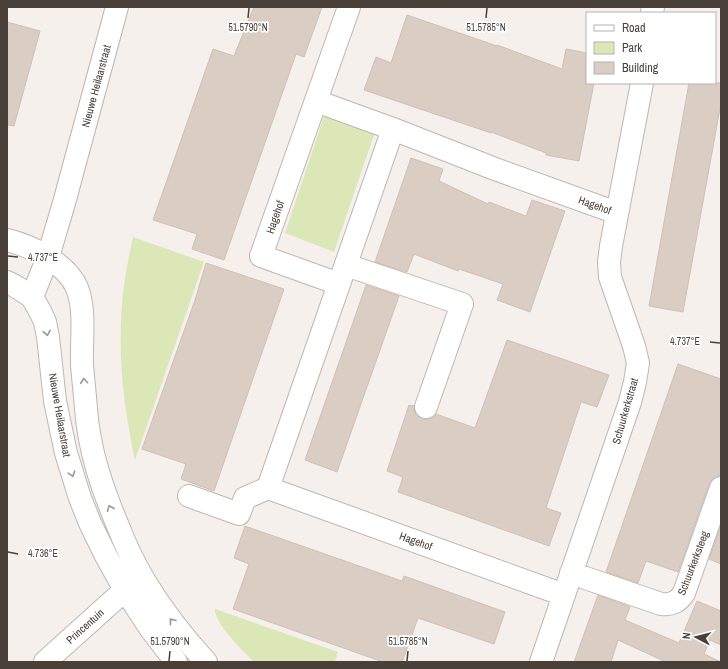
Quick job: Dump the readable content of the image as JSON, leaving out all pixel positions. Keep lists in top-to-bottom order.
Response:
{
  "streets": {
    "street": [
      "Nieuwe Heilaarstraat",
      "Hagehof",
      "Schuurkerkstraat",
      "Schuurkerksteeg",
      "Princentuin"
    ]
  },
  "crossings": [
    ["Nieuwe Heilaarstraat", "Princentuin"],
    ["Hagehof", "Schuurkerkstraat"],
    ["Schuurkerkstraat", "Schuurkerksteeg"]
  ],
  "legend": ["Road", "Park", "Building"],
  "north": "left",
  "coordinates": [
    "51.5785°N",
    "51.5790°N",
    "4.737°E",
    "4.736°E"
  ]
}
